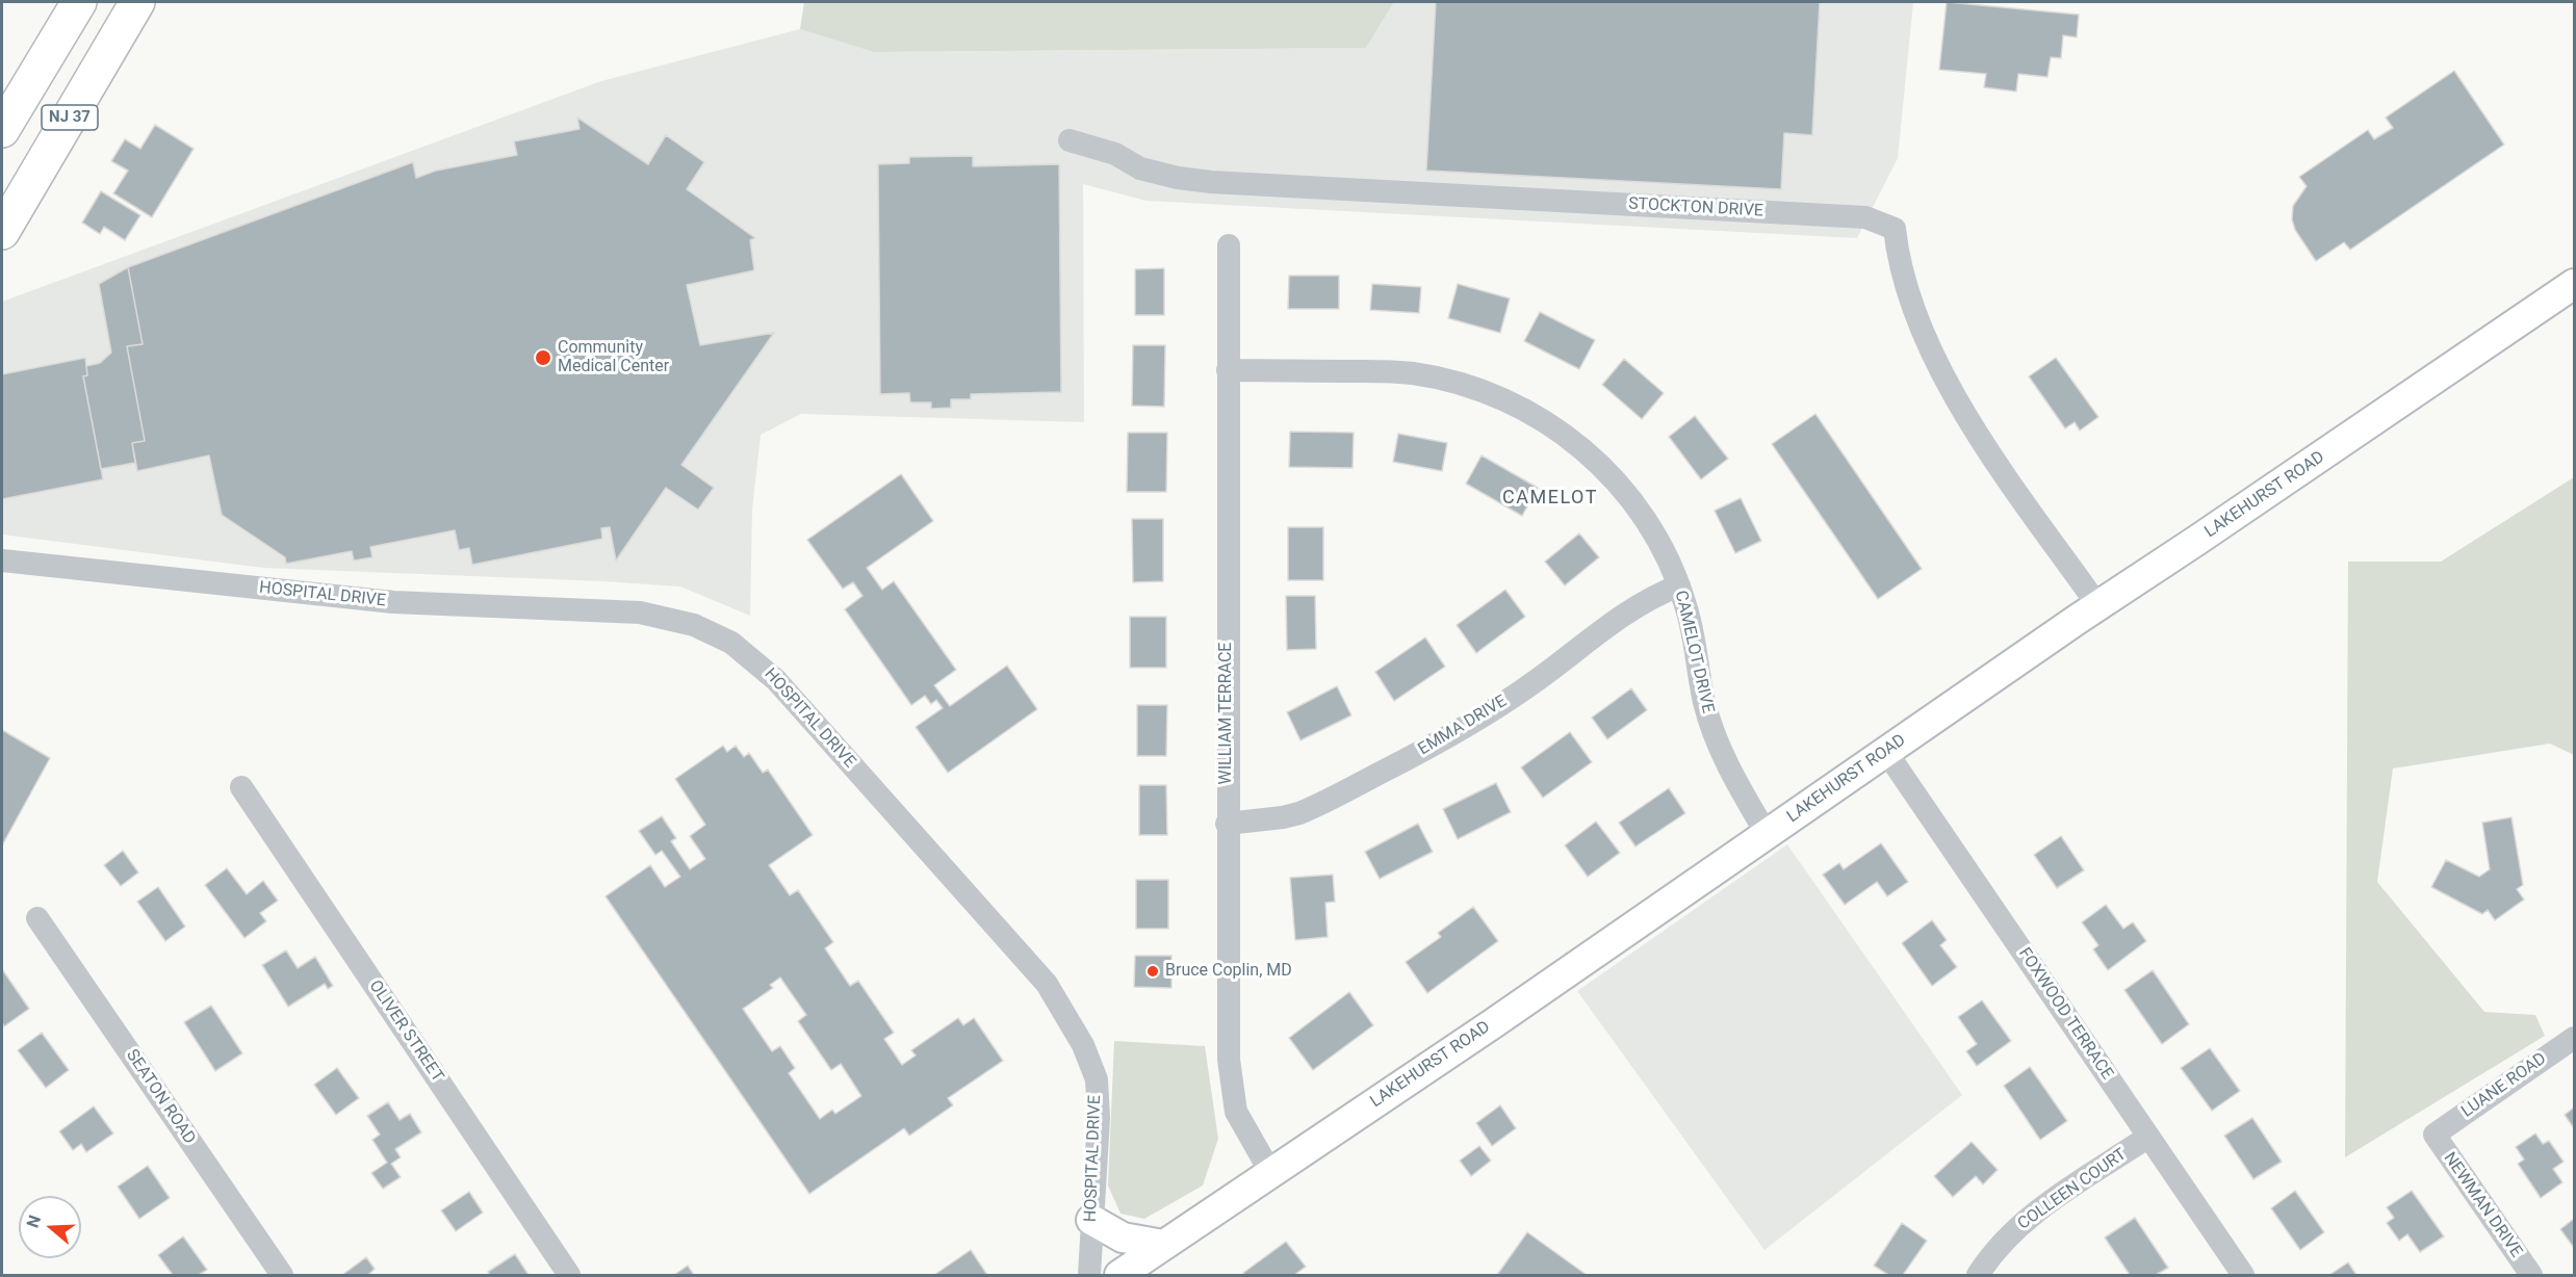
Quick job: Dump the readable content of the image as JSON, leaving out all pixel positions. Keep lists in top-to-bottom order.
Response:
{
  "streets": {
    "highway": ["NJ 37"],
    "main road": ["LAKEHURST ROAD"],
    "street": [
      "STOCKTON DRIVE",
      "HOSPITAL DRIVE",
      "CAMELOT DRIVE",
      "WILLIAM TERRACE",
      "EMMA DRIVE",
      "FOXWOOD TERRACE",
      "OLIVER STREET",
      "LUANE ROAD",
      "SEATON ROAD",
      "COLLEEN COURT",
      "NEWMAN DRIVE"
    ]
  },
  "crossings": [
    ["STOCKTON DRIVE", "LAKEHURST ROAD"],
    ["LAKEHURST ROAD", "CAMELOT DRIVE"],
    ["LAKEHURST ROAD", "WILLIAM TERRACE"],
    ["LAKEHURST ROAD", "FOXWOOD TERRACE"],
    ["CAMELOT DRIVE", "WILLIAM TERRACE"],
    ["CAMELOT DRIVE", "EMMA DRIVE"],
    ["WILLIAM TERRACE", "EMMA DRIVE"],
    ["FOXWOOD TERRACE", "COLLEEN COURT"],
    ["LUANE ROAD", "NEWMAN DRIVE"]
  ],
  "districts": ["CAMELOT"],
  "places": ["Community Medical Center", "Bruce Coplin, MD"],
  "north": "left"
}
